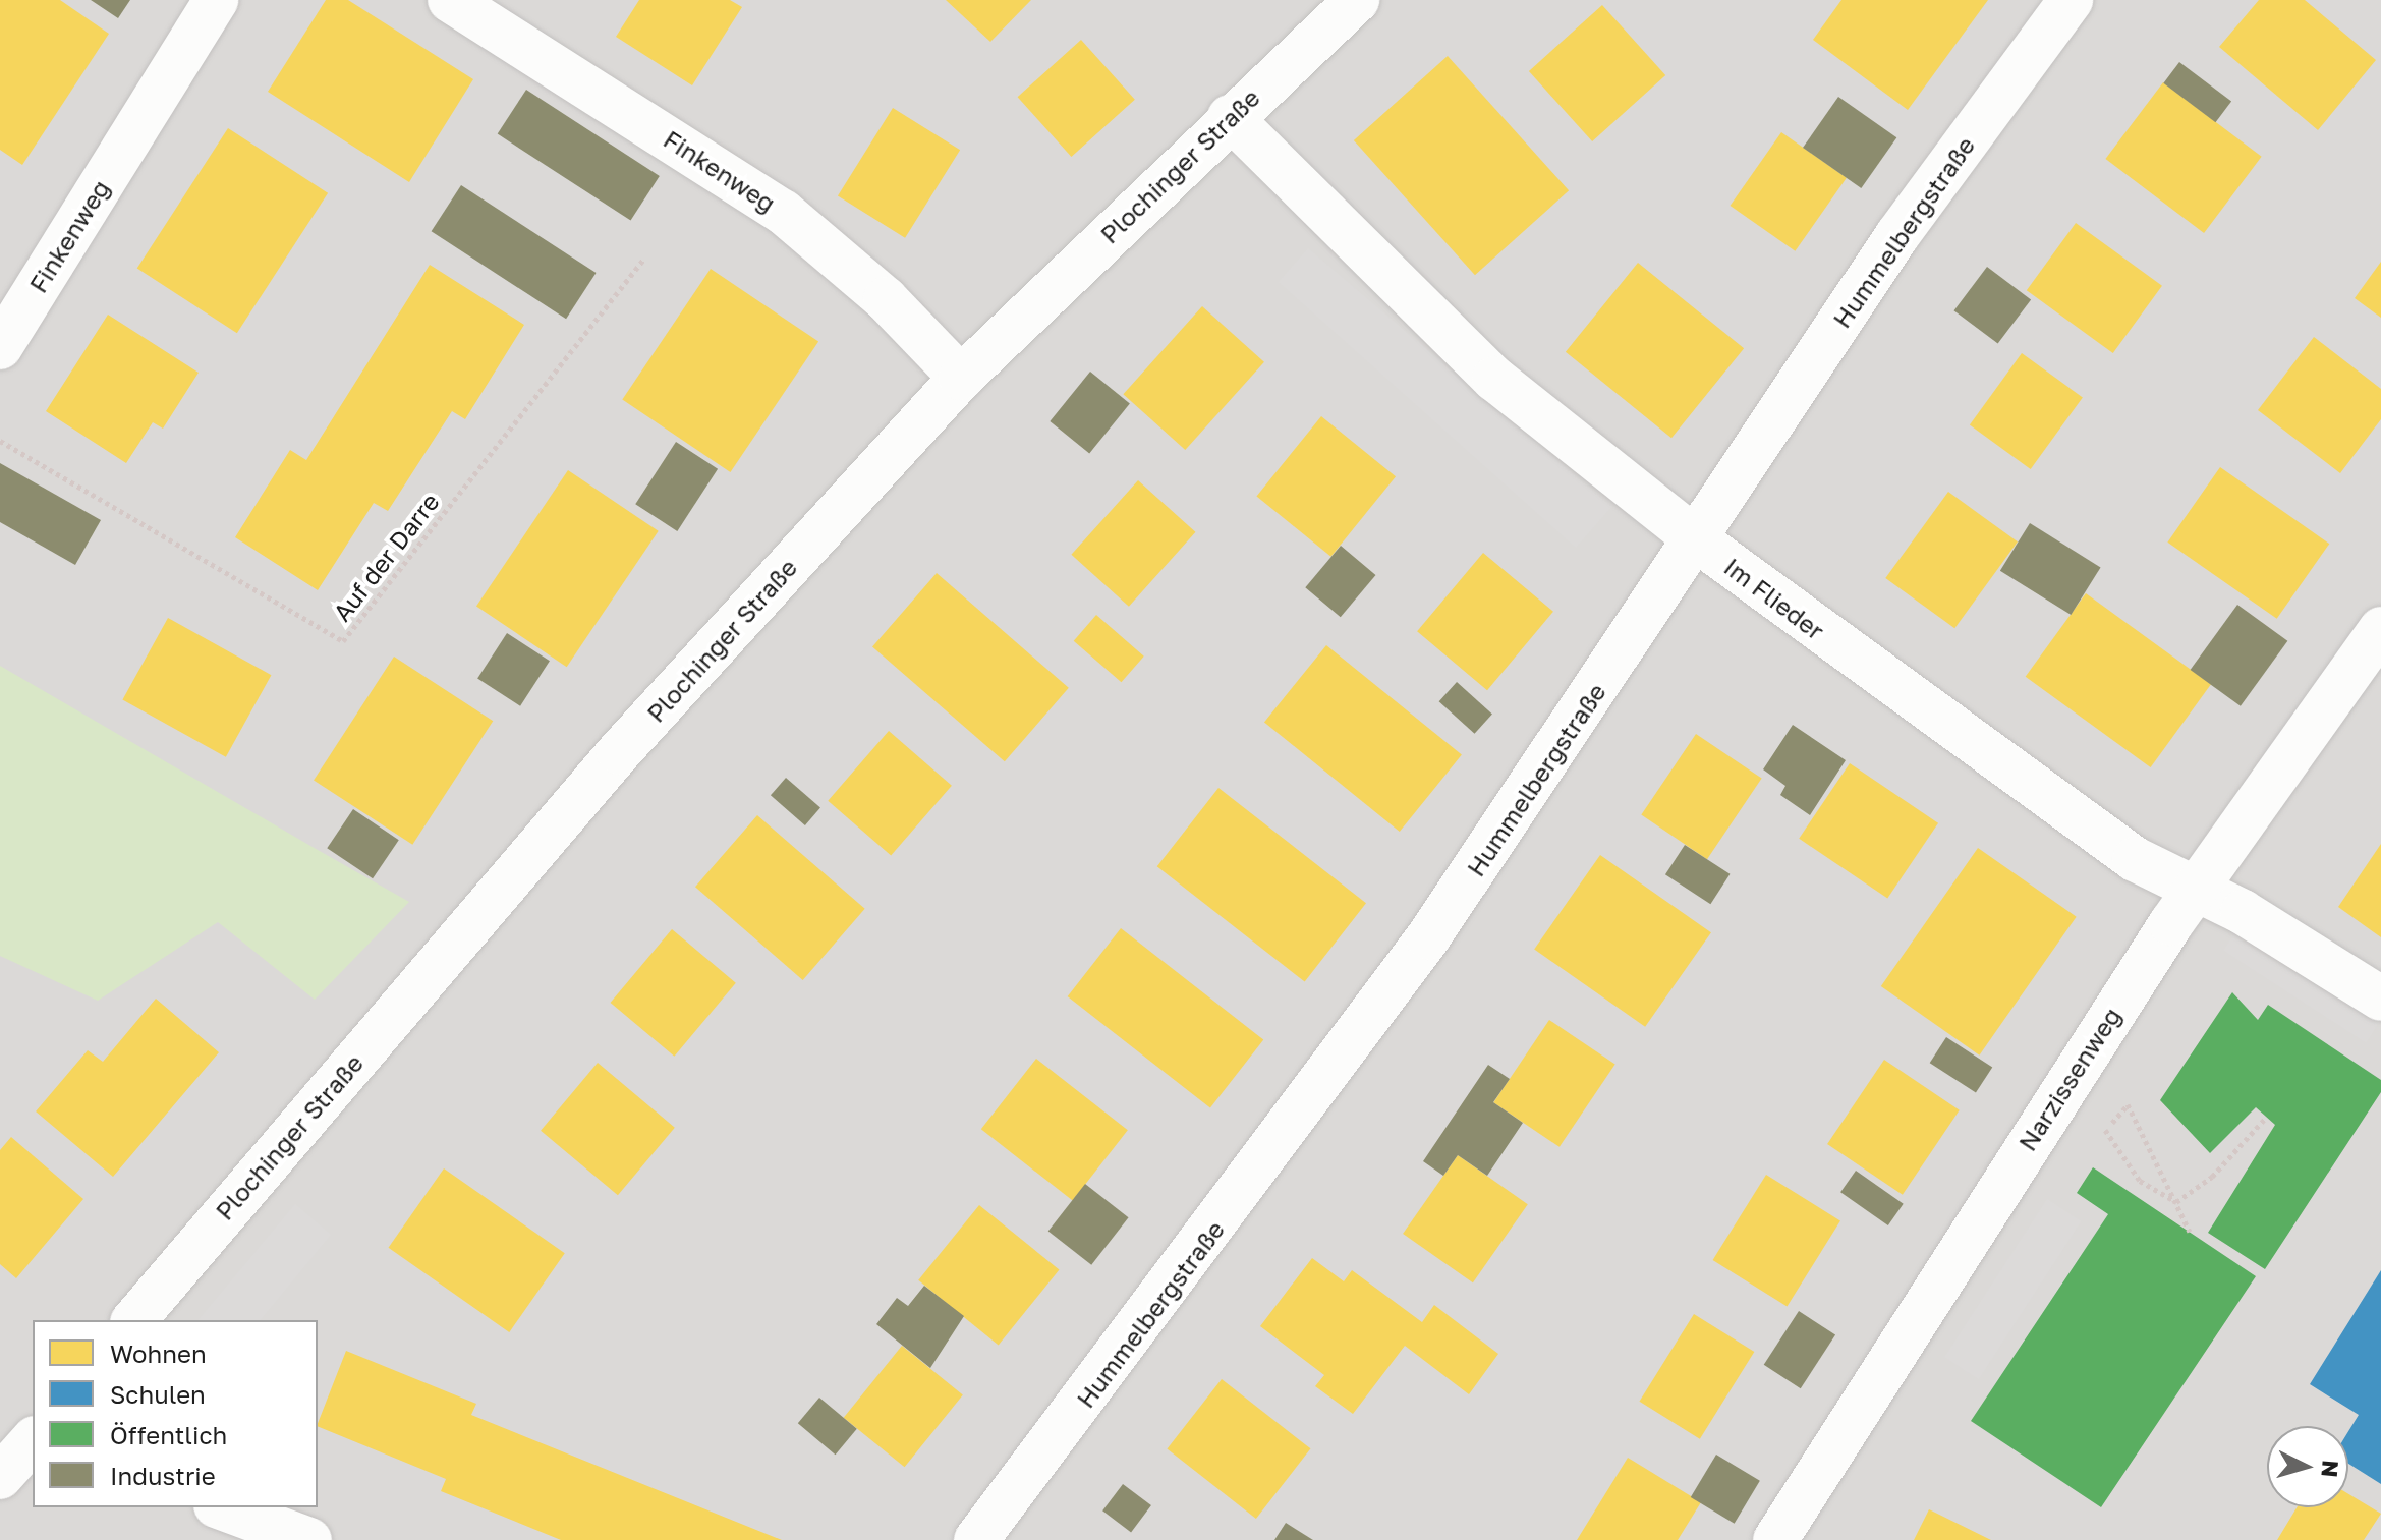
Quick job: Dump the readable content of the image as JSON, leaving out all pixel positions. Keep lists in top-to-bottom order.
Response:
{
  "streets": {
    "street": [
      "Plochinger Straße",
      "Finkenweg",
      "Hummelbergstraße",
      "Im Flieder",
      "Narzissenweg"
    ],
    "path": ["Auf der Darre"]
  },
  "crossings": [
    ["Plochinger Straße", "Finkenweg"],
    ["Plochinger Straße", "Im Flieder"],
    ["Hummelbergstraße", "Im Flieder"],
    ["Im Flieder", "Narzissenweg"]
  ],
  "legend": [
    "Wohnen",
    "Schulen",
    "Öffentlich",
    "Industrie"
  ],
  "north": "right"
}
